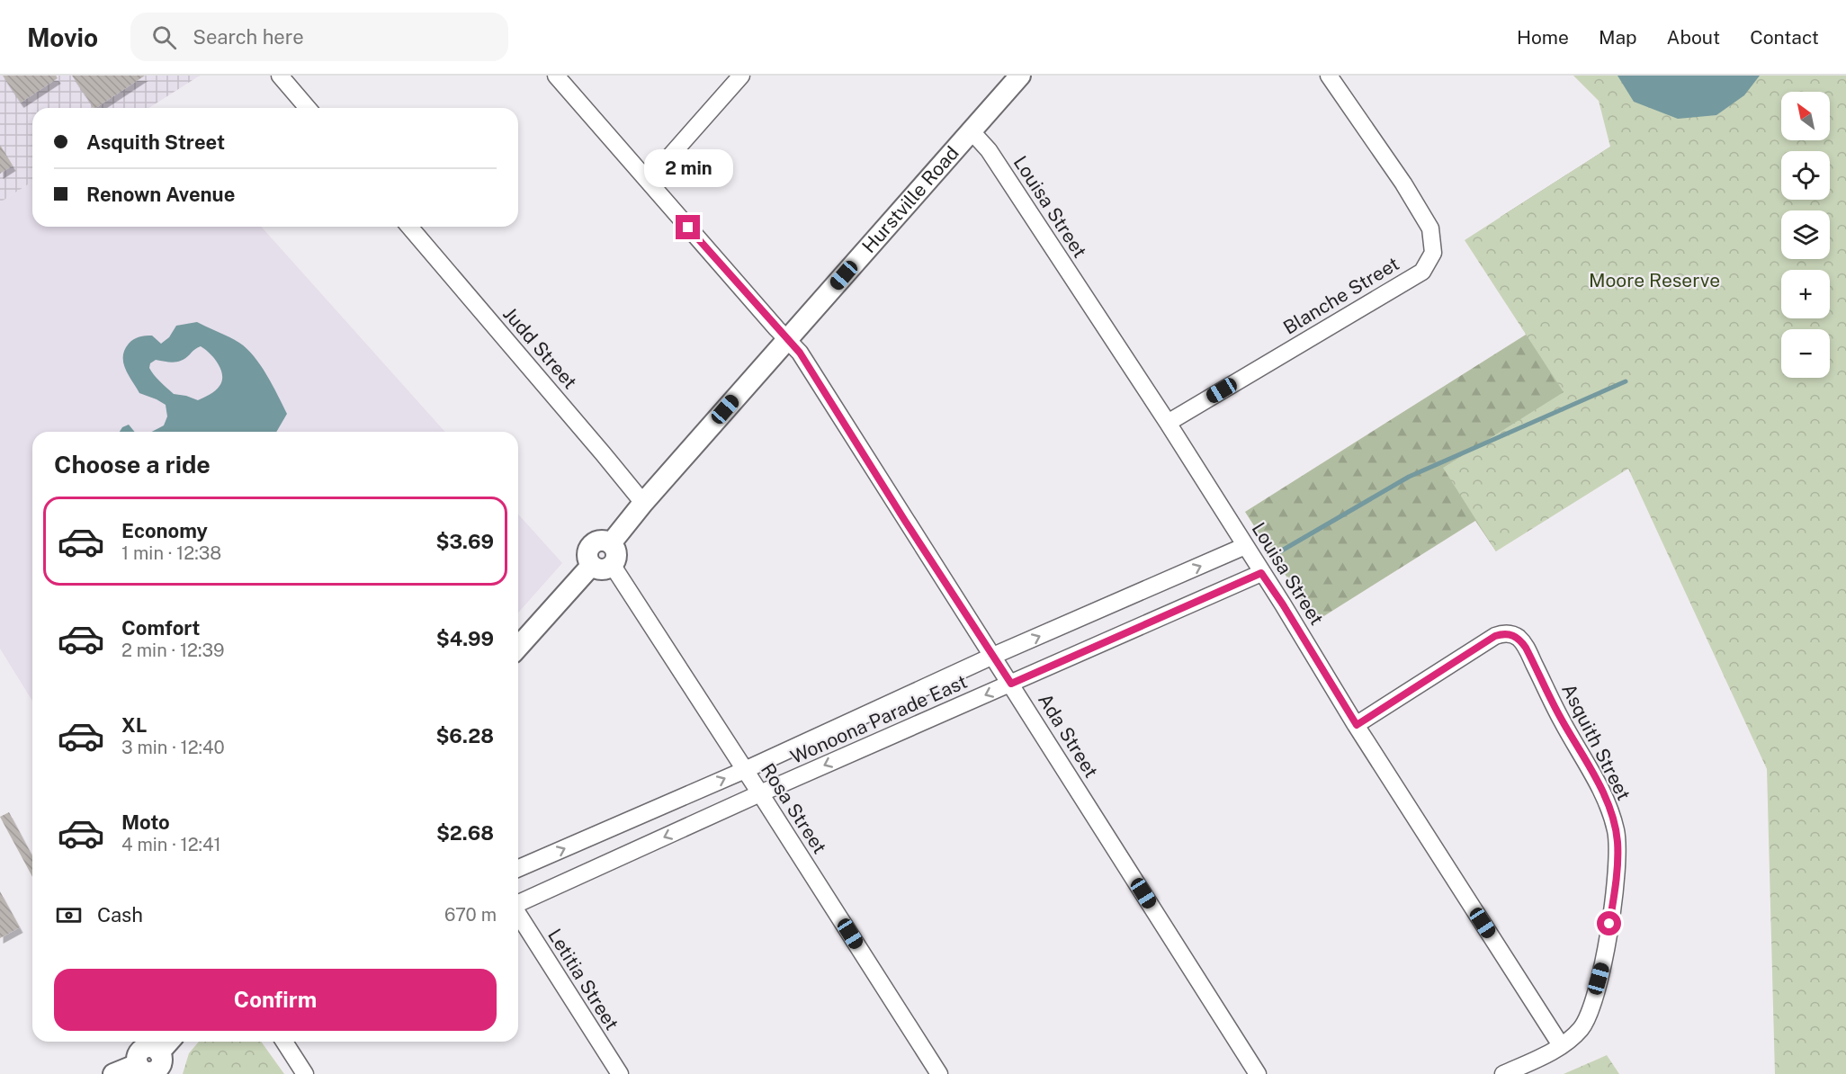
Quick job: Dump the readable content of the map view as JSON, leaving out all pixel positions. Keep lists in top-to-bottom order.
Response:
{
  "streets": {
    "main road": ["Hurstville Road"],
    "street": [
      "Louisa Street",
      "Blanche Street",
      "Judd Street",
      "Wonoona Parade East",
      "Ada Street",
      "Asquith Street",
      "Rosa Street",
      "Letitia Street"
    ]
  },
  "crossings": [
    ["Hurstville Road", "Louisa Street"],
    ["Hurstville Road", "Judd Street"],
    ["Hurstville Road", "Ada Street"],
    ["Hurstville Road", "Rosa Street"],
    ["Louisa Street", "Blanche Street"],
    ["Louisa Street", "Wonoona Parade East"],
    ["Louisa Street", "Asquith Street"],
    ["Wonoona Parade East", "Ada Street"],
    ["Wonoona Parade East", "Rosa Street"]
  ],
  "parks": ["Moore Reserve"],
  "north": "top left",
  "page": {
    "header": "Movio",
    "search": "Search here",
    "nav": [
      "Home",
      "Map",
      "About",
      "Contact"
    ],
    "map_buttons": ["+", "−"],
    "banner": ["Asquith Street", "Renown Avenue"],
    "bubble": "2 min",
    "heading": "Choose a ride",
    "list": [
      {
        "name": "Economy",
        "note": "1 min · 12:38",
        "value": "$3.69"
      },
      {
        "name": "Comfort",
        "note": "2 min · 12:39",
        "value": "$4.99"
      },
      {
        "name": "XL",
        "note": "3 min · 12:40",
        "value": "$6.28"
      },
      {
        "name": "Moto",
        "note": "4 min · 12:41",
        "value": "$2.68"
      }
    ],
    "pay": ["Cash", "670 m"],
    "buttons": "Confirm"
  }
}
